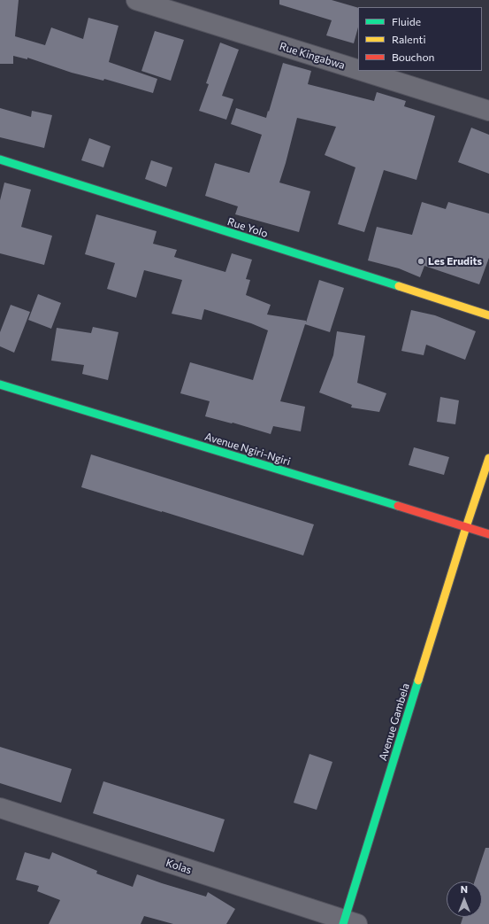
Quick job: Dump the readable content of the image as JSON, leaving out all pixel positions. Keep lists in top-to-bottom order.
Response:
{
  "streets": {
    "street": [
      "Rue Kingabwa",
      "Rue Yolo",
      "Avenue Ngiri-Ngiri",
      "Avenue Gambela",
      "Kolas"
    ]
  },
  "crossings": [
    ["Avenue Ngiri-Ngiri", "Avenue Gambela"],
    ["Avenue Gambela", "Kolas"]
  ],
  "places": ["Les Erudits"],
  "legend": ["Fluide", "Ralenti", "Bouchon"],
  "north": "top"
}
